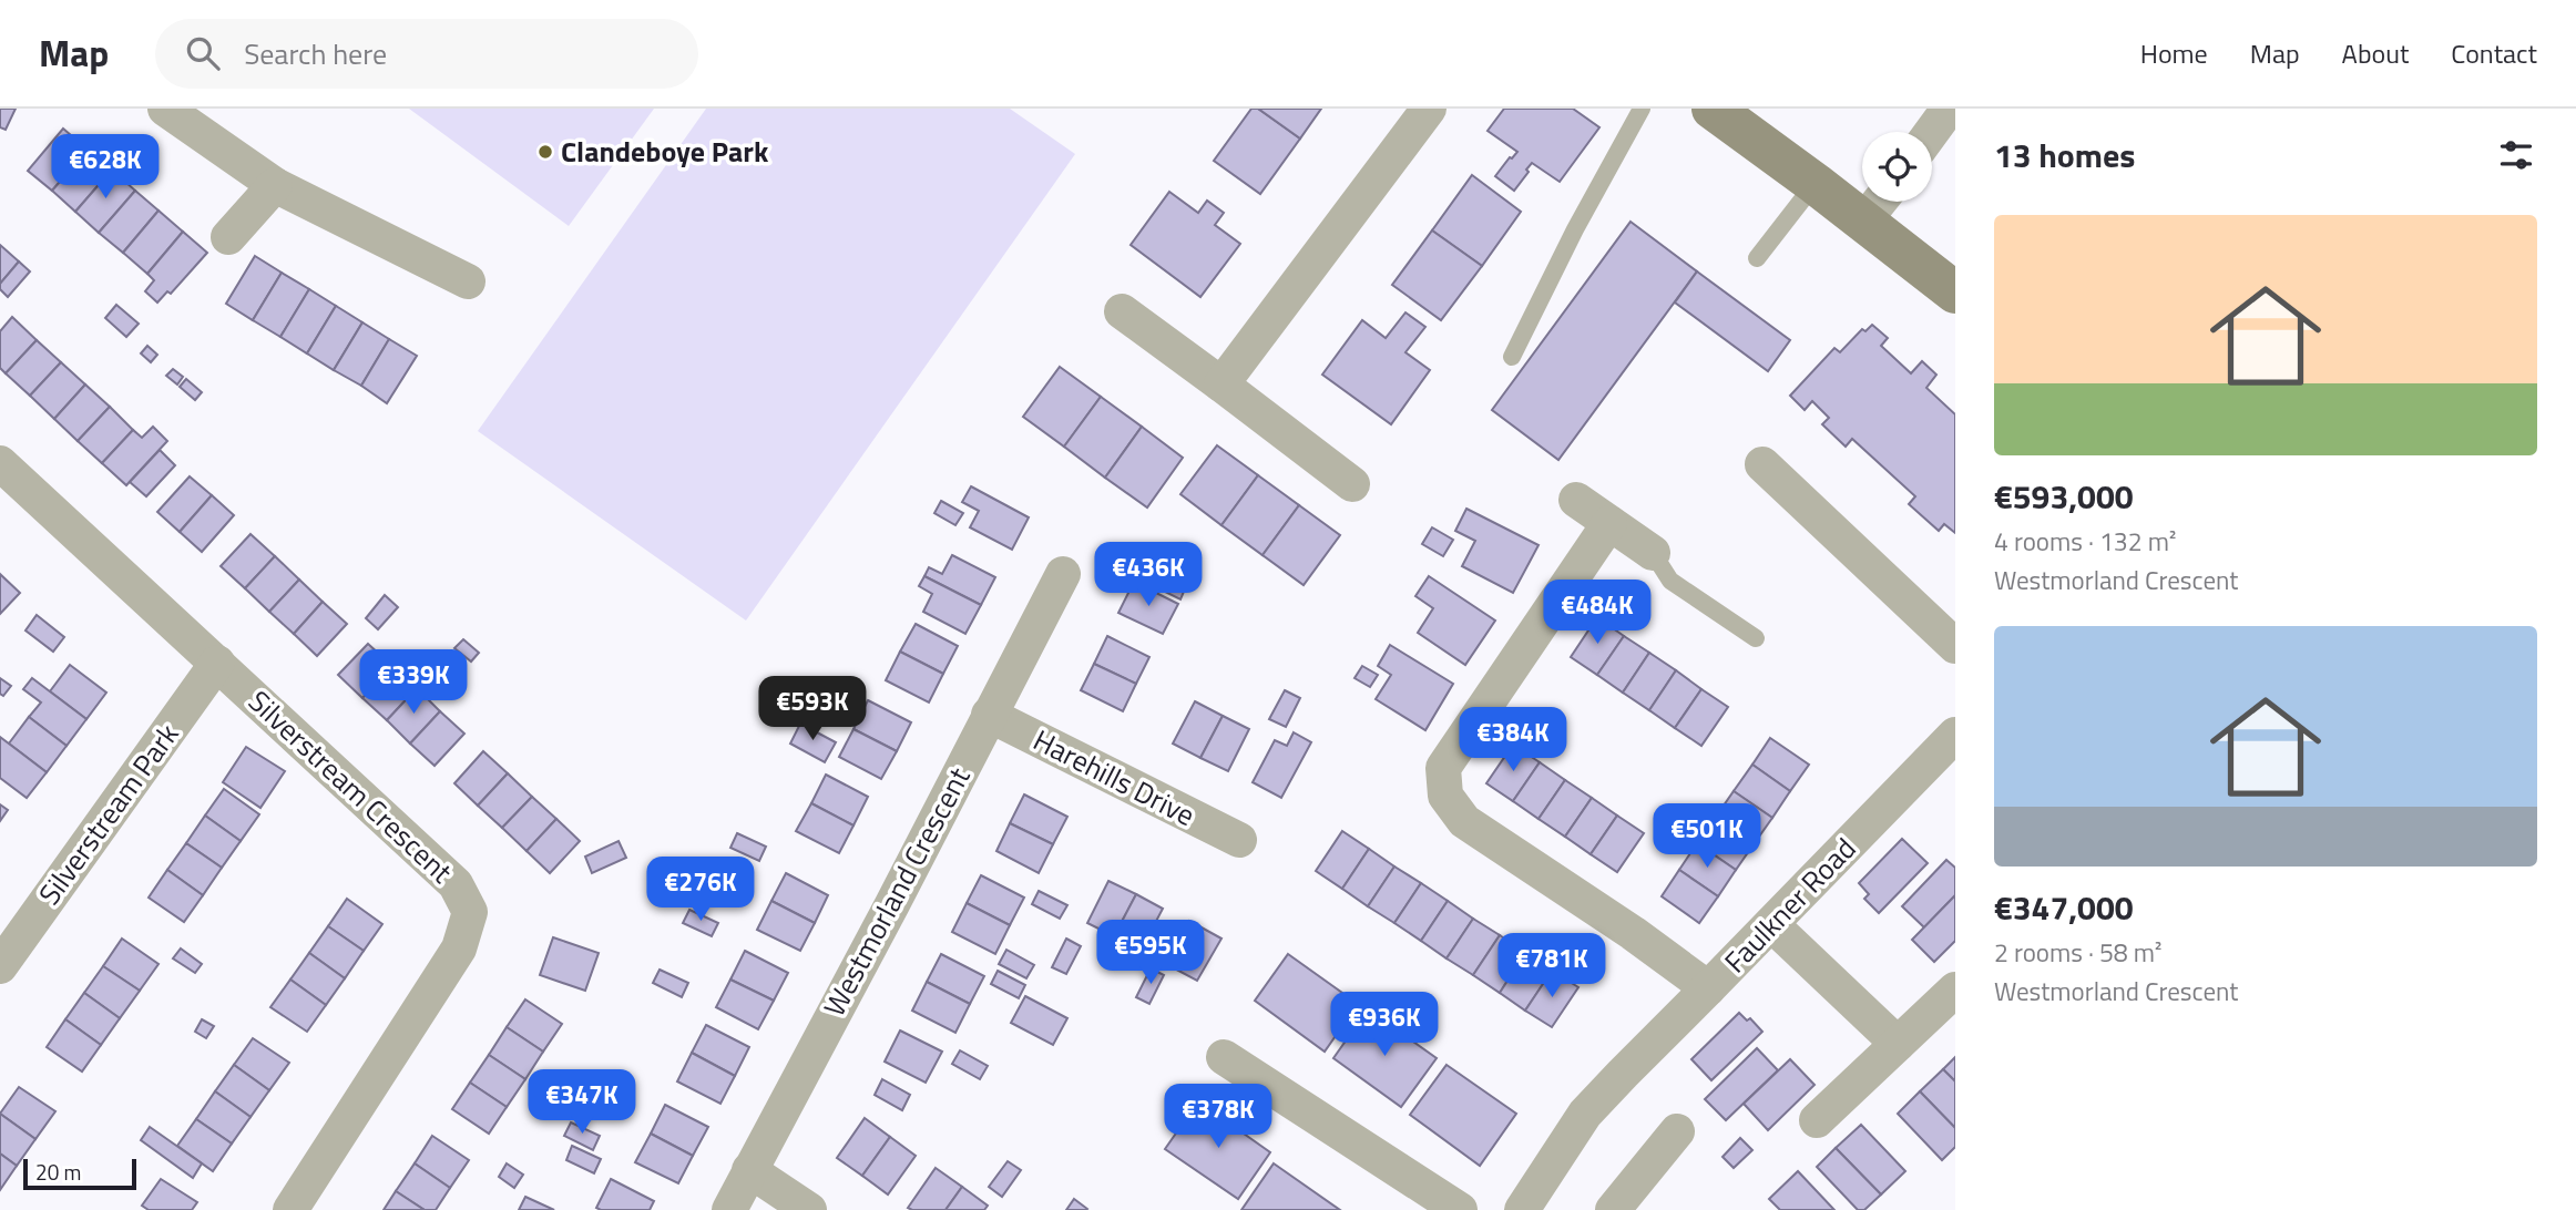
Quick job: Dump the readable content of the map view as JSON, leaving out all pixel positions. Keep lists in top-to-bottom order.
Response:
{
  "streets": {
    "street": [
      "Harehills Drive",
      "Silverstream Crescent",
      "Silverstream Park",
      "Westmorland Crescent",
      "Faulkner Road"
    ]
  },
  "crossings": [
    ["Harehills Drive", "Westmorland Crescent"],
    ["Silverstream Crescent", "Silverstream Park"]
  ],
  "places": ["Clandeboye Park"],
  "scale_bar": "20 m",
  "page": {
    "header": "Map",
    "search": "Search here",
    "nav": [
      "Home",
      "Map",
      "About",
      "Contact"
    ],
    "heading": "13 homes",
    "price": [
      "€628K",
      "€436K",
      "€484K",
      "€339K",
      "€593K",
      "€384K",
      "€501K",
      "€276K",
      "€595K",
      "€781K",
      "€936K",
      "€347K",
      "€378K"
    ],
    "list": [
      {
        "name": "€593,000",
        "note": "4 rooms · 132 m² · Westmorland Crescent"
      },
      {
        "name": "€347,000",
        "note": "2 rooms · 58 m² · Westmorland Crescent"
      }
    ],
    "scale": "20 m"
  }
}
